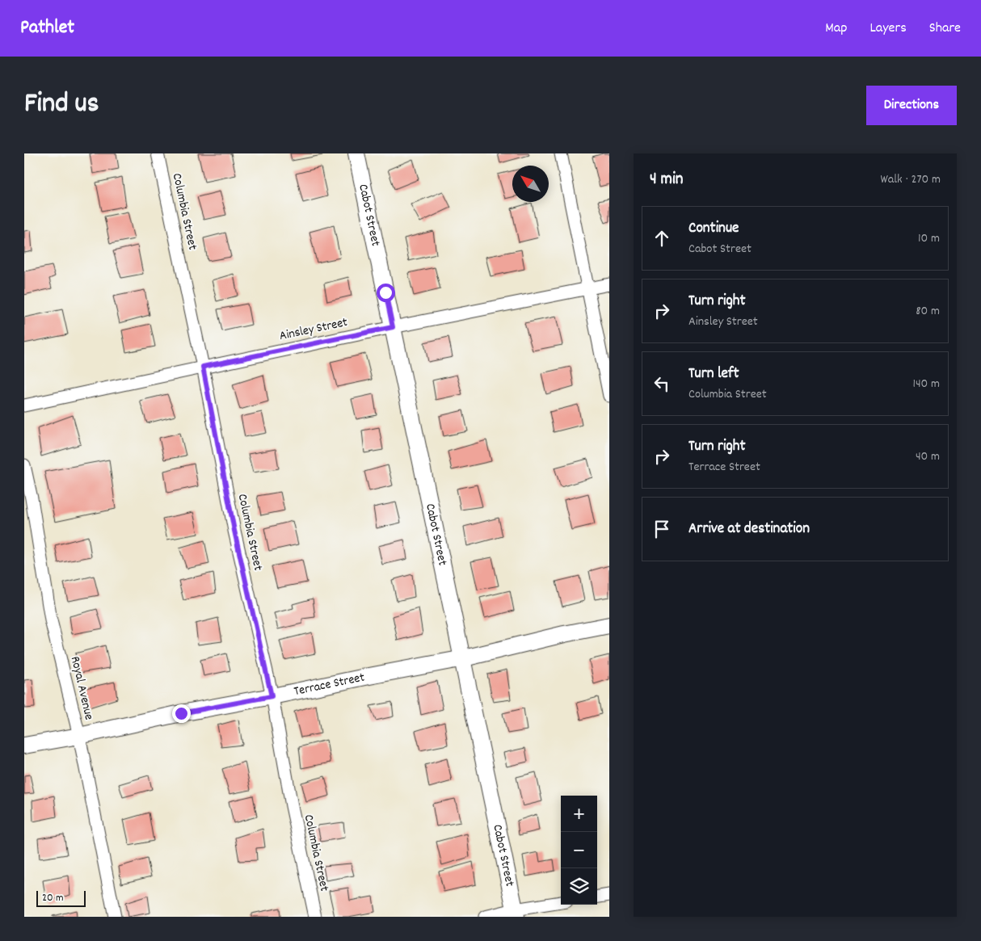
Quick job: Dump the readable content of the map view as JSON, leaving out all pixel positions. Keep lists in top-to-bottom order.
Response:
{
  "streets": {
    "street": [
      "Columbia Street",
      "Cabot Street",
      "Ainsley Street",
      "Terrace Street",
      "Royal Avenue"
    ]
  },
  "crossings": [
    ["Columbia Street", "Ainsley Street"],
    ["Columbia Street", "Terrace Street"],
    ["Cabot Street", "Ainsley Street"],
    ["Cabot Street", "Terrace Street"],
    ["Terrace Street", "Royal Avenue"]
  ],
  "scale_bar": "20 m",
  "north": "top left",
  "page": {
    "header": "Pathlet",
    "nav": ["Map", "Layers", "Share"],
    "title": "Find us",
    "buttons": "Directions",
    "heading": ["4 min", "Walk · 270 m"],
    "list": [
      ["Continue", "Cabot Street", "10 m"],
      ["Turn right", "Ainsley Street", "80 m"],
      ["Turn left", "Columbia Street", "140 m"],
      ["Turn right", "Terrace Street", "40 m"],
      "Arrive at destination"
    ],
    "map_buttons": ["+", "−"],
    "scale": "20 m"
  }
}
